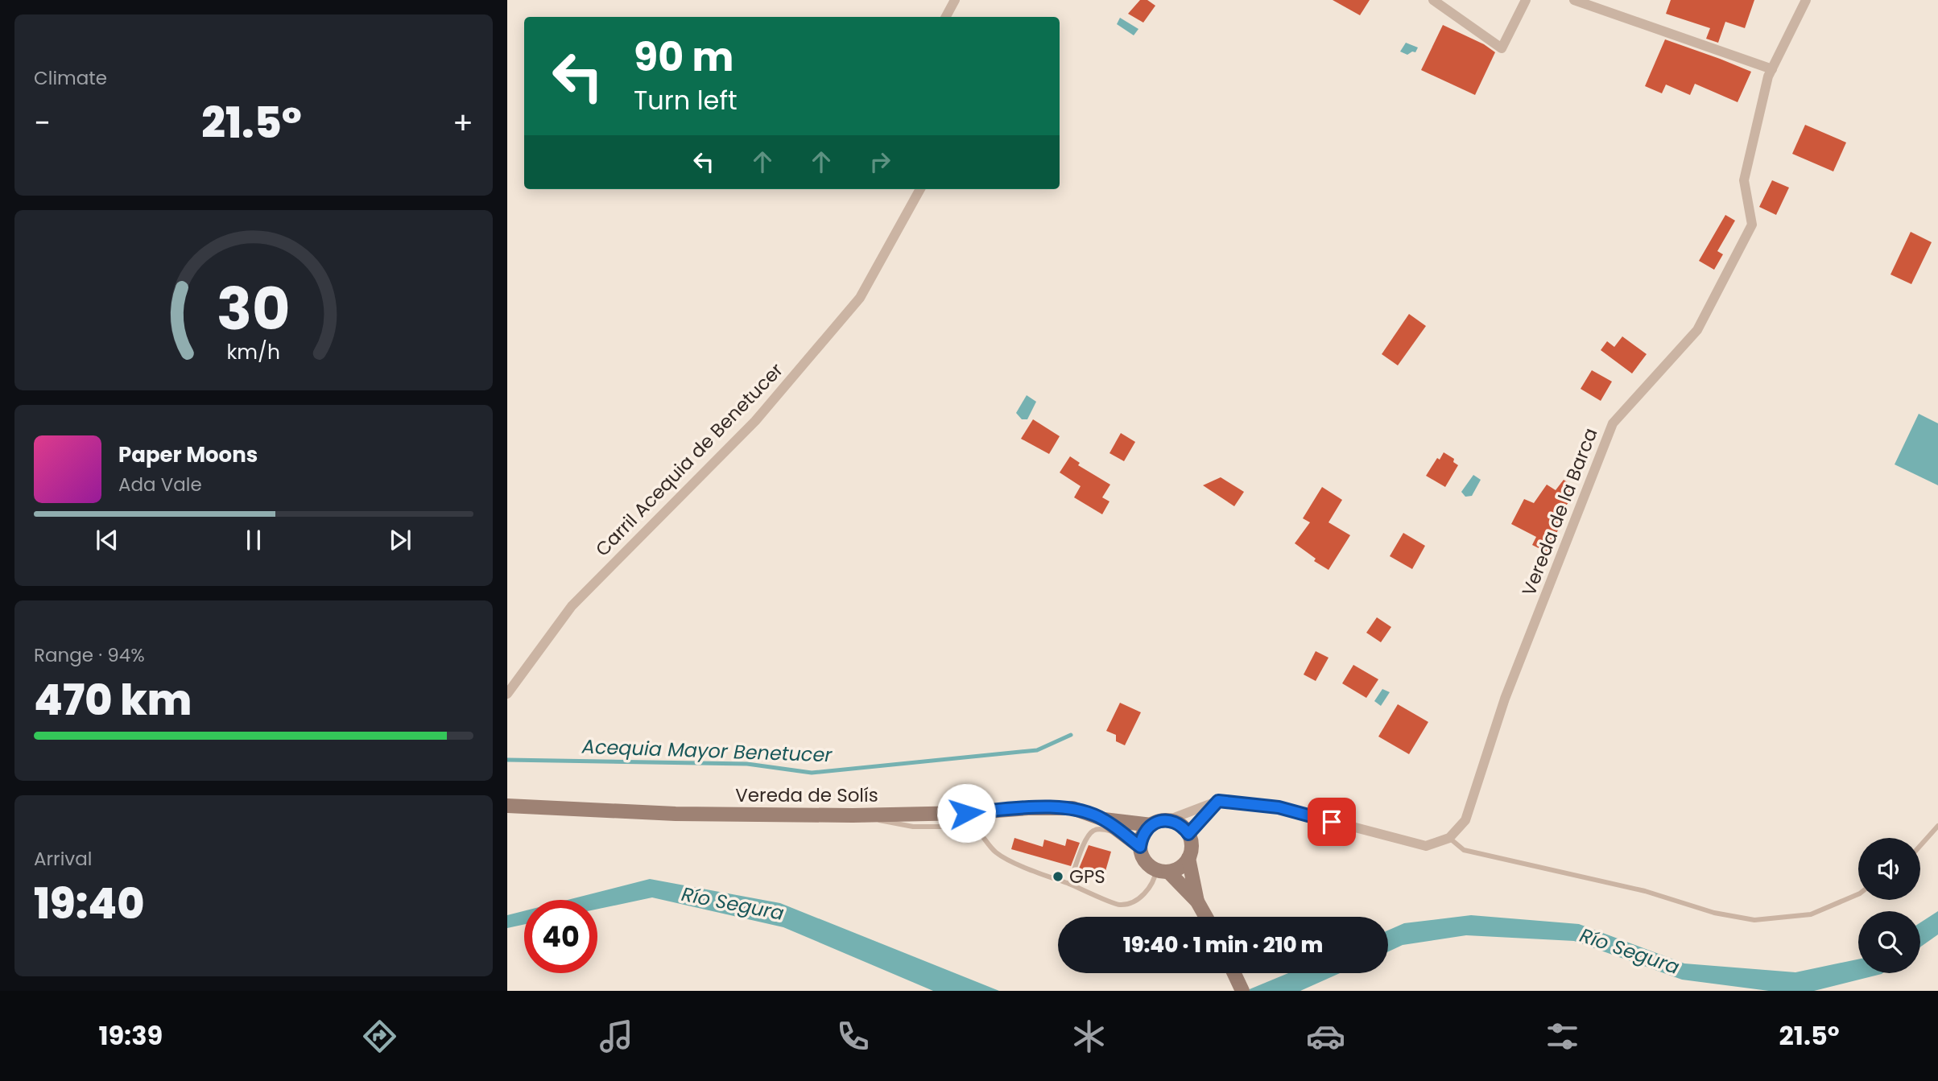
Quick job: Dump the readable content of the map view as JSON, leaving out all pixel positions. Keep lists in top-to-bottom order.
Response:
{
  "streets": {
    "street": ["Carril Acequia de Benetucer", "Vereda de la Barca", "Vereda de Solís"]
  },
  "water": ["Acequia Mayor Benetucer", "Río Segura"],
  "places": ["GPS"],
  "page": {
    "tile": [
      "Climate",
      ["Range · 94%", "470 km"],
      ["Arrival", "19:40"]
    ],
    "turn": ["90 m", "Turn left"],
    "heat": ["−", "21.5°", "+"],
    "song": ["Paper Moons", "Ada Vale"],
    "limit": "40",
    "trip": "19:40 · 1 min · 210 m",
    "tabs": ["19:39", "21.5°"],
    "gauge": ["30", "km/h"]
  }
}
